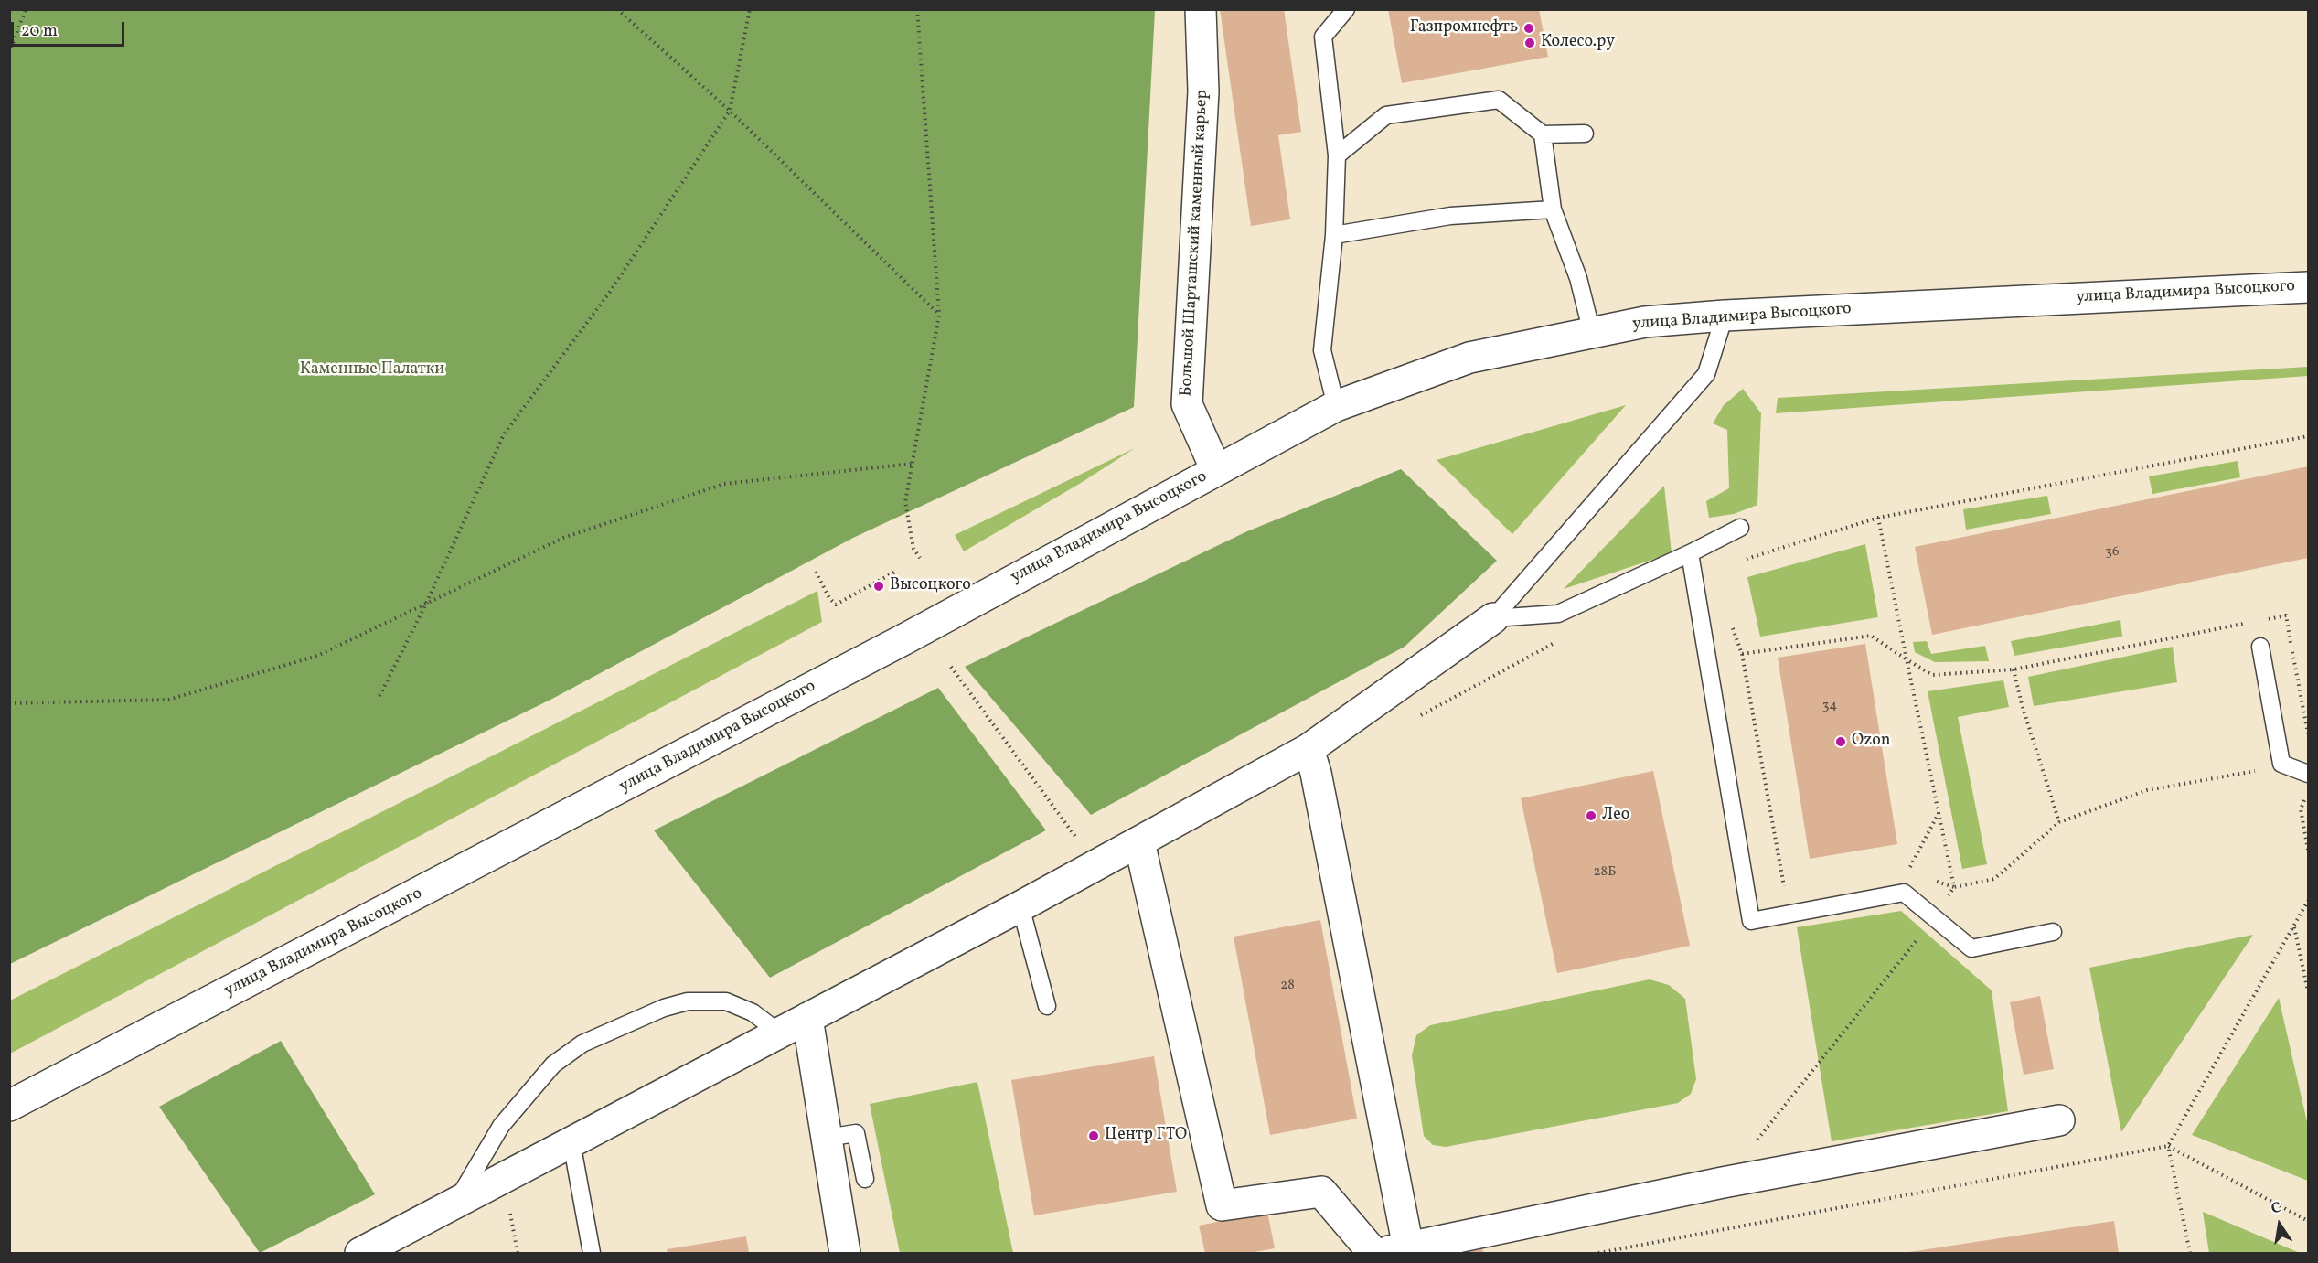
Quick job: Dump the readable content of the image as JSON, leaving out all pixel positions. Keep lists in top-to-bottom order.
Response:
{
  "streets": {
    "street": ["Большой Шарташский каменный карьер", "улица Владимира Высоцкого"]
  },
  "crossings": [
    ["Большой Шарташский каменный карьер", "улица Владимира Высоцкого"]
  ],
  "parks": ["Каменные Палатки"],
  "places": [
    "Газпромнефть",
    "Колесо.ру",
    "Высоцкого",
    "Ozon",
    "Лео",
    "Центр ГТО"
  ],
  "house_numbers": [
    "36",
    "34",
    "28Б",
    "28"
  ],
  "scale_bar": "20 m",
  "north": "top"
}
